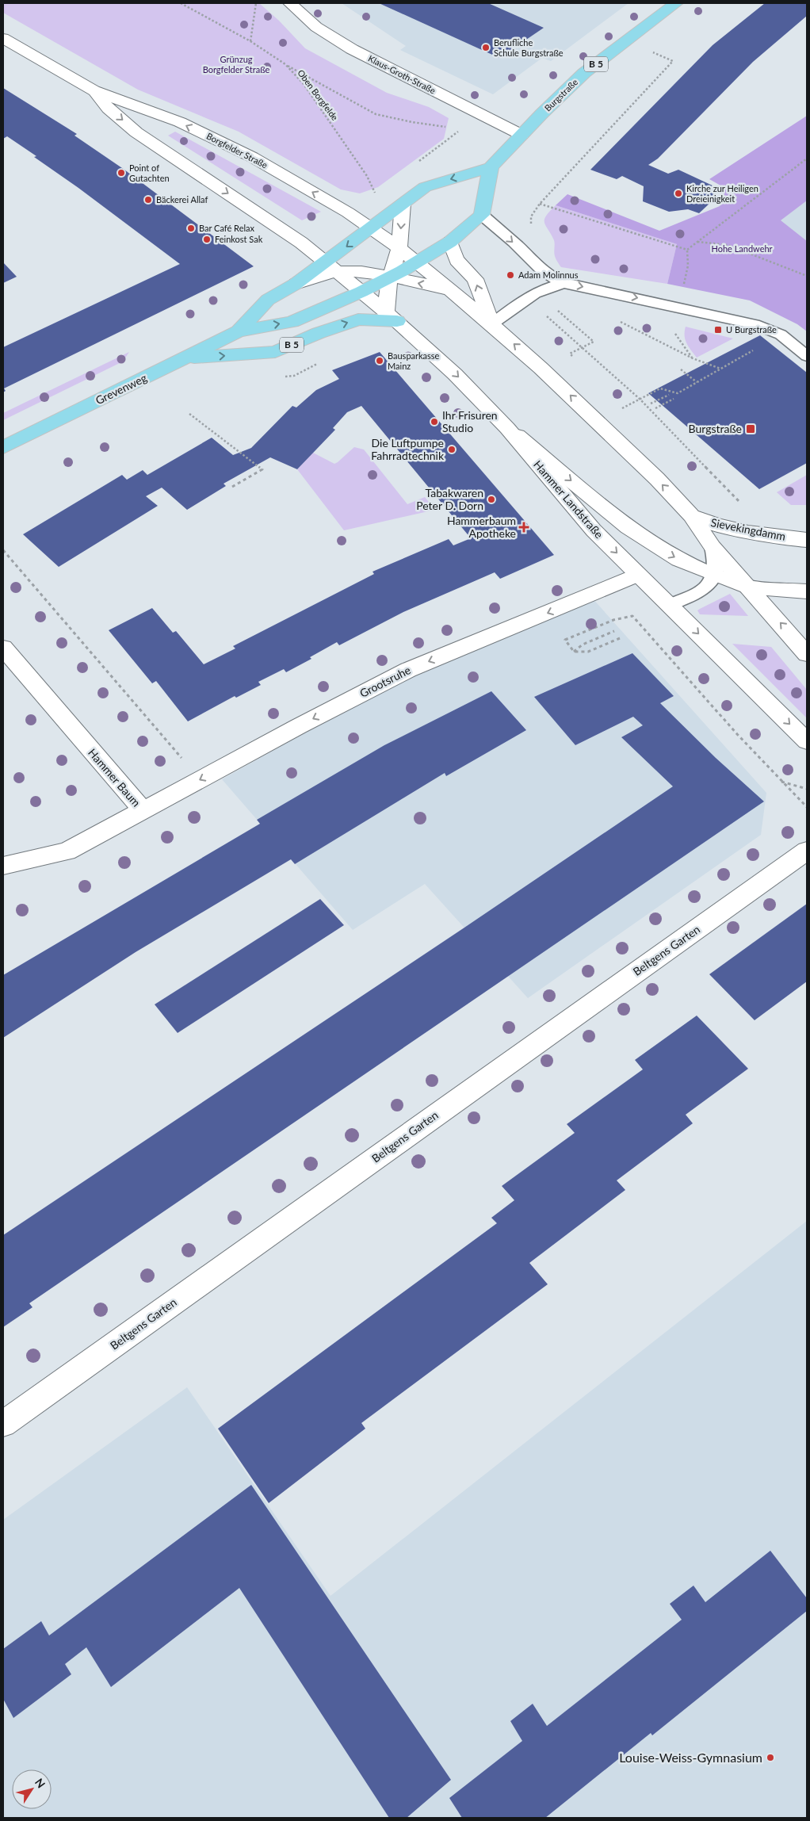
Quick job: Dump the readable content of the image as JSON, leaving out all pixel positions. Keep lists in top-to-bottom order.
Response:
{
  "streets": {
    "main road": [
      "B 5",
      "Klaus-Groth-Straße",
      "Burgstraße",
      "Borgfelder Straße",
      "Grevenweg",
      "Hammer Landstraße",
      "Sievekingdamm",
      "Grootsruhe",
      "Hammer Baum",
      "Beltgens Garten"
    ],
    "path": ["Oben Borgfelde"]
  },
  "crossings": [
    ["B 5", "Grevenweg"],
    ["B 5", "Hammer Landstraße"],
    ["Klaus-Groth-Straße", "Burgstraße"],
    ["Burgstraße", "Borgfelder Straße"],
    ["Burgstraße", "Grevenweg"],
    ["Burgstraße", "Hammer Landstraße"],
    ["Borgfelder Straße", "Grevenweg"],
    ["Borgfelder Straße", "Hammer Landstraße"],
    ["Grevenweg", "Hammer Landstraße"],
    ["Hammer Landstraße", "Grootsruhe"],
    ["Grootsruhe", "Hammer Baum"]
  ],
  "one_way": ["Grootsruhe"],
  "parks": ["Grünzug Borgfelder Straße", "Hohe Landwehr"],
  "places": {
    "other": [
      "Berufliche Schule Burgstraße",
      "Point of Gutachten",
      "Kirche zur Heiligen Dreieinigkeit",
      "Bäckerei Allaf",
      "Bar Café Relax",
      "Feinkost Sak",
      "Adam Molinnus",
      "Bausparkasse Mainz",
      "Ihr Frisuren Studio",
      "Die Luftpumpe Fahrradtechnik",
      "Tabakwaren Peter D. Dorn",
      "Louise-Weiss-Gymnasium"
    ],
    "transit": ["U Burgstraße", "Burgstraße"],
    "health": ["Hammerbaum Apotheke"]
  },
  "north": "top right"
}
